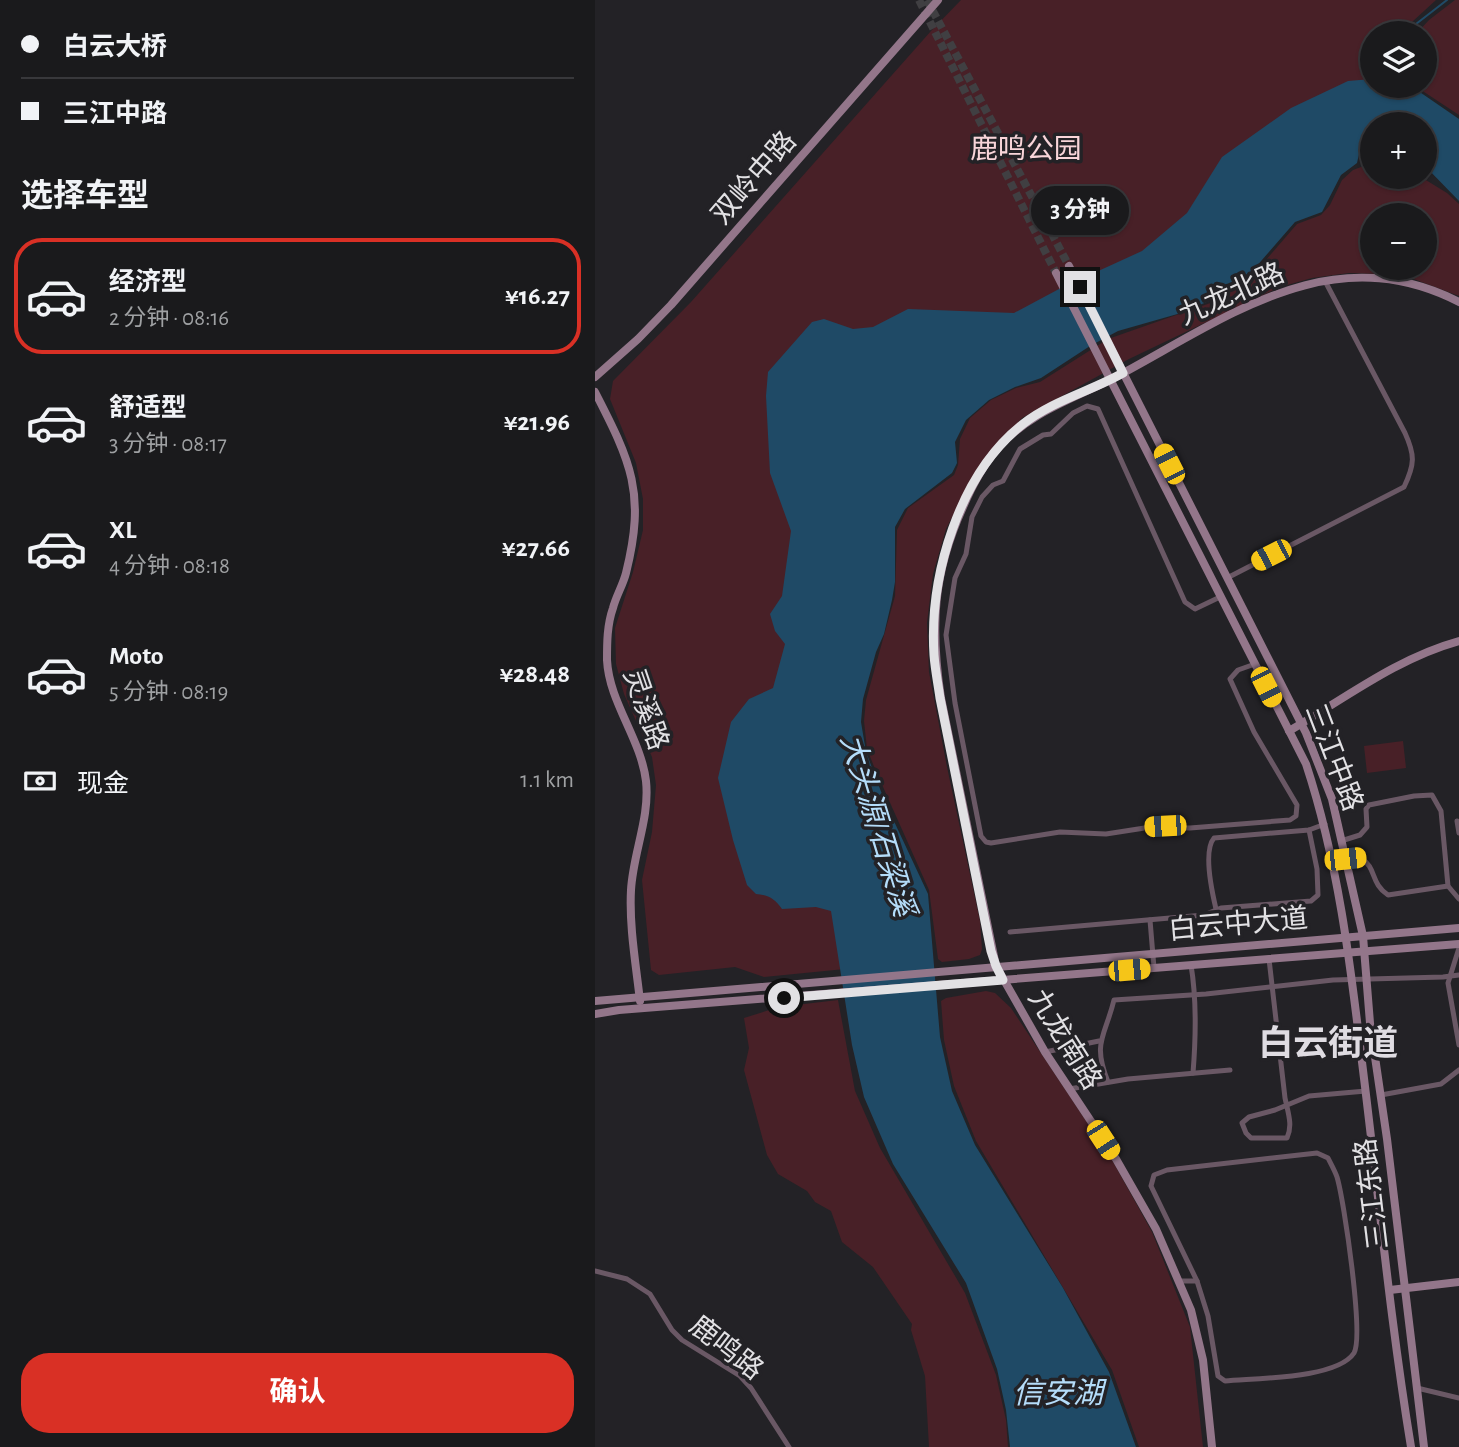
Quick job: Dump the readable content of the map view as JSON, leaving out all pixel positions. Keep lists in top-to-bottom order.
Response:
{
  "streets": {
    "main road": [
      "双岭中路",
      "九龙北路",
      "灵溪路",
      "三江中路",
      "白云中大道",
      "九龙南路",
      "三江东路"
    ],
    "street": ["鹿鸣路"]
  },
  "crossings": [
    ["九龙北路", "三江中路"],
    ["九龙北路", "九龙南路"],
    ["灵溪路", "白云中大道"],
    ["三江中路", "白云中大道"],
    ["三江中路", "九龙南路"],
    ["三江中路", "三江东路"],
    ["白云中大道", "九龙南路"],
    ["白云中大道", "三江东路"]
  ],
  "districts": ["白云街道"],
  "water": ["大头源/石梁溪", "信安湖"],
  "parks": ["鹿鸣公园"],
  "page": {
    "banner": ["白云大桥", "三江中路"],
    "map_buttons": ["+", "−"],
    "heading": "选择车型",
    "bubble": "3 分钟",
    "list": [
      {
        "name": "经济型",
        "note": "2 分钟 · 08:16",
        "value": "¥16.27"
      },
      {
        "name": "舒适型",
        "note": "3 分钟 · 08:17",
        "value": "¥21.96"
      },
      {
        "name": "XL",
        "note": "4 分钟 · 08:18",
        "value": "¥27.66"
      },
      {
        "name": "Moto",
        "note": "5 分钟 · 08:19",
        "value": "¥28.48"
      }
    ],
    "pay": ["现金", "1.1 km"],
    "buttons": "确认"
  }
}
